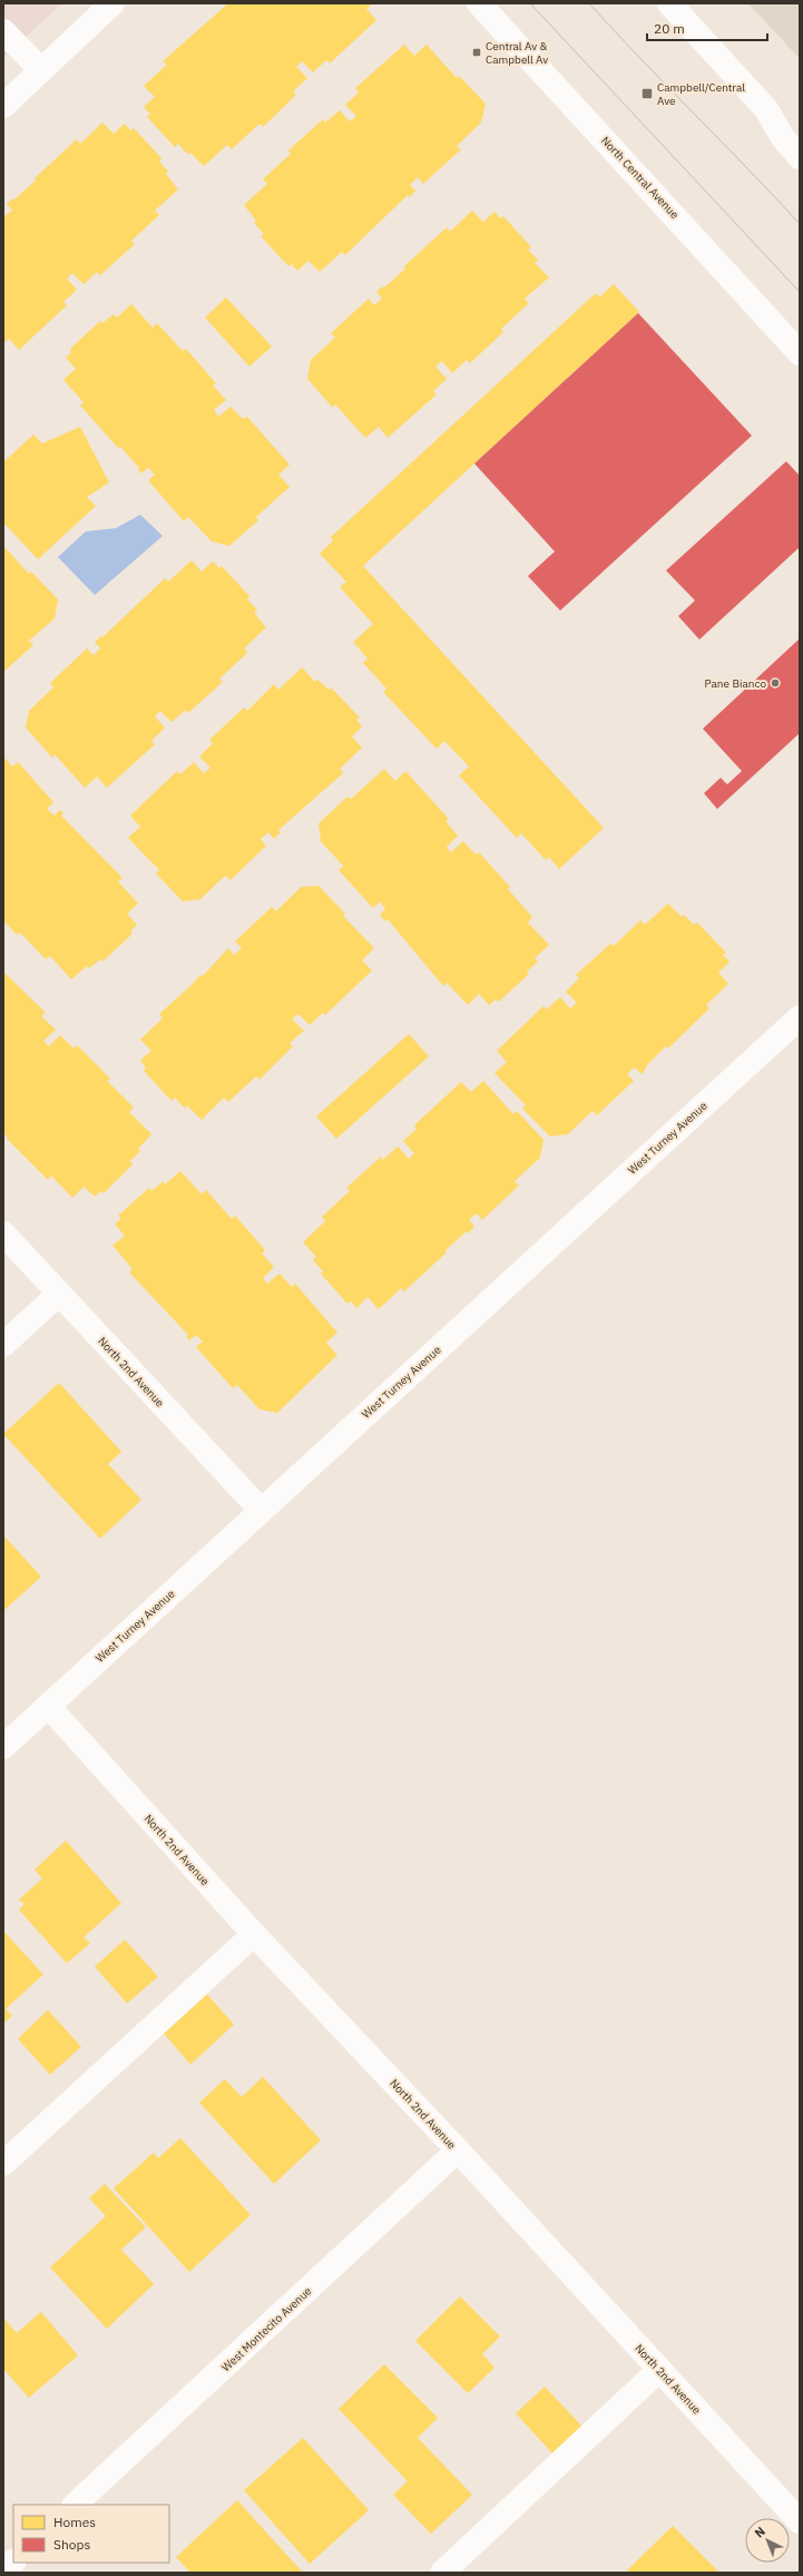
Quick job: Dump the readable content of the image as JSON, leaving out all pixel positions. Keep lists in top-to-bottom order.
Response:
{
  "streets": {
    "street": [
      "North Central Avenue",
      "West Turney Avenue",
      "North 2nd Avenue",
      "West Montecito Avenue"
    ]
  },
  "crossings": [
    ["West Turney Avenue", "North 2nd Avenue"],
    ["North 2nd Avenue", "West Montecito Avenue"]
  ],
  "places": {
    "transit": ["Central Av & Campbell Av", "Campbell/Central Ave"],
    "other": ["Pane Bianco"]
  },
  "legend": ["Homes", "Shops"],
  "scale_bar": "20 m",
  "north": "top left"
}
